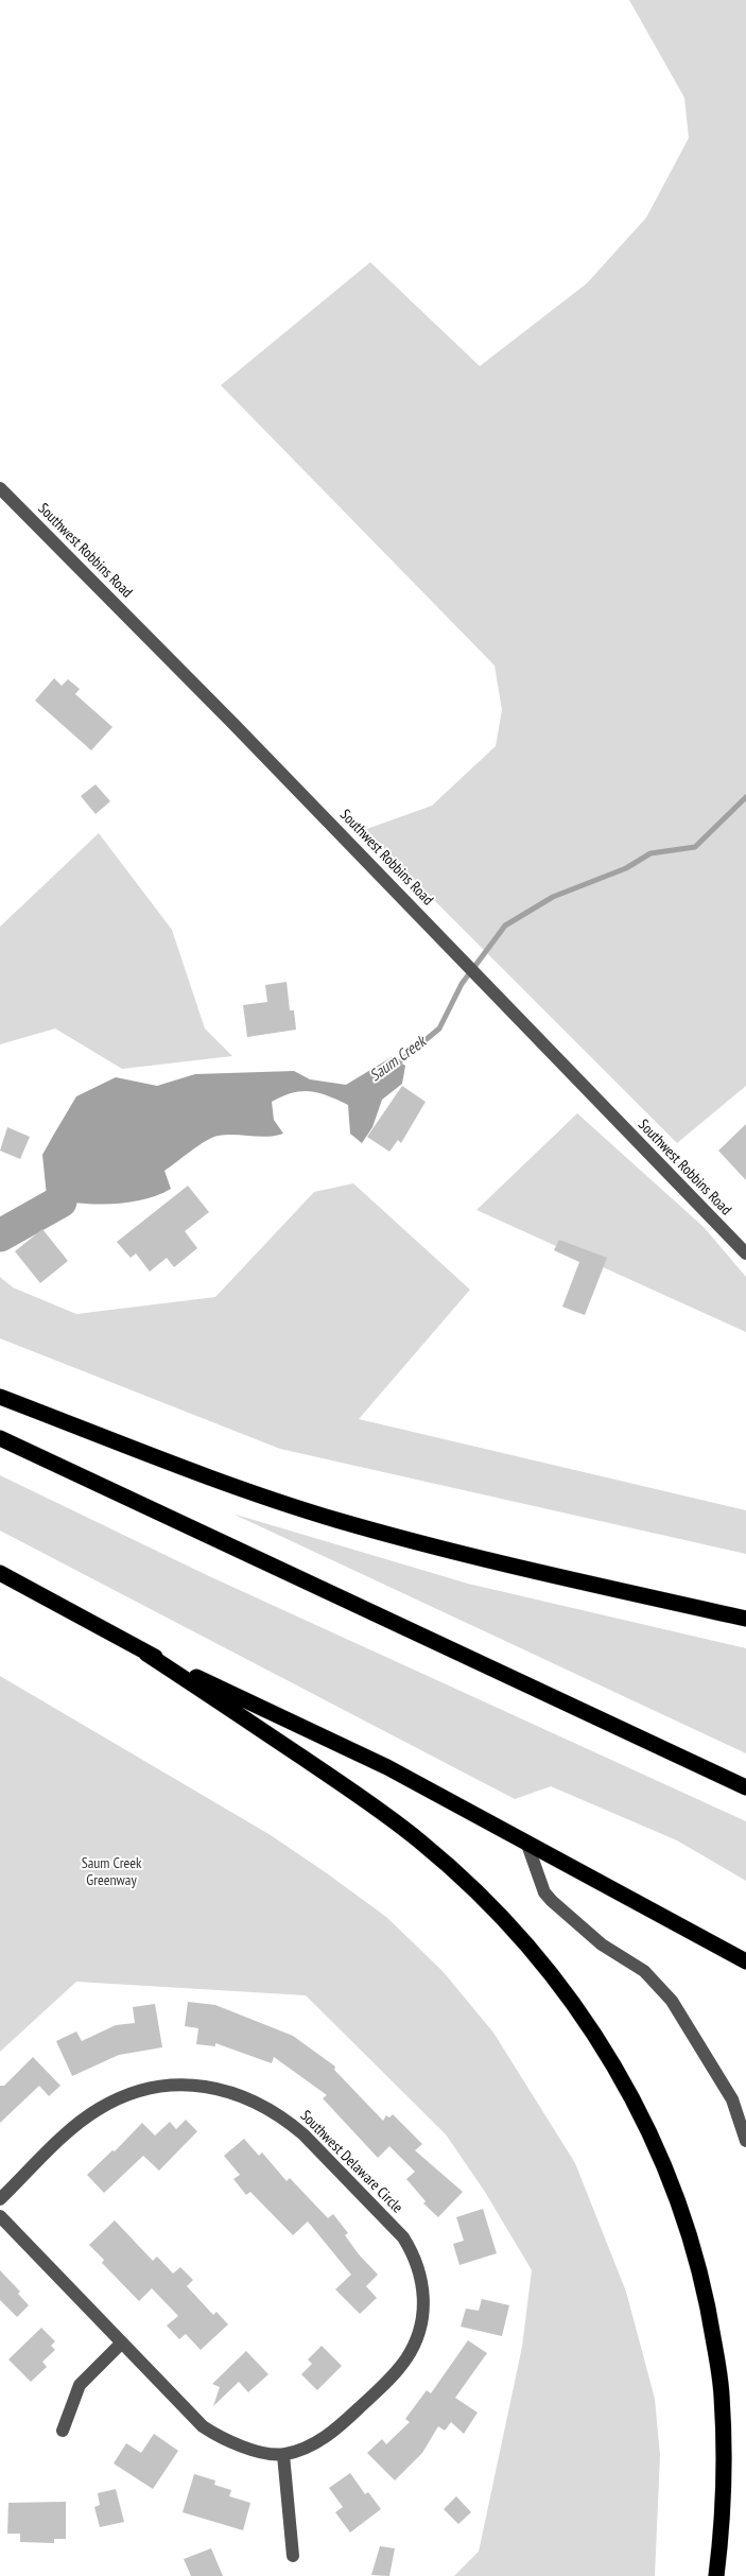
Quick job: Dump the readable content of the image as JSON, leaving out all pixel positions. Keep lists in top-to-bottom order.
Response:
{
  "streets": {
    "street": ["Southwest Robbins Road", "Southwest Delaware Circle"]
  },
  "water": ["Saum Creek"],
  "parks": ["Saum Creek Greenway"]
}
